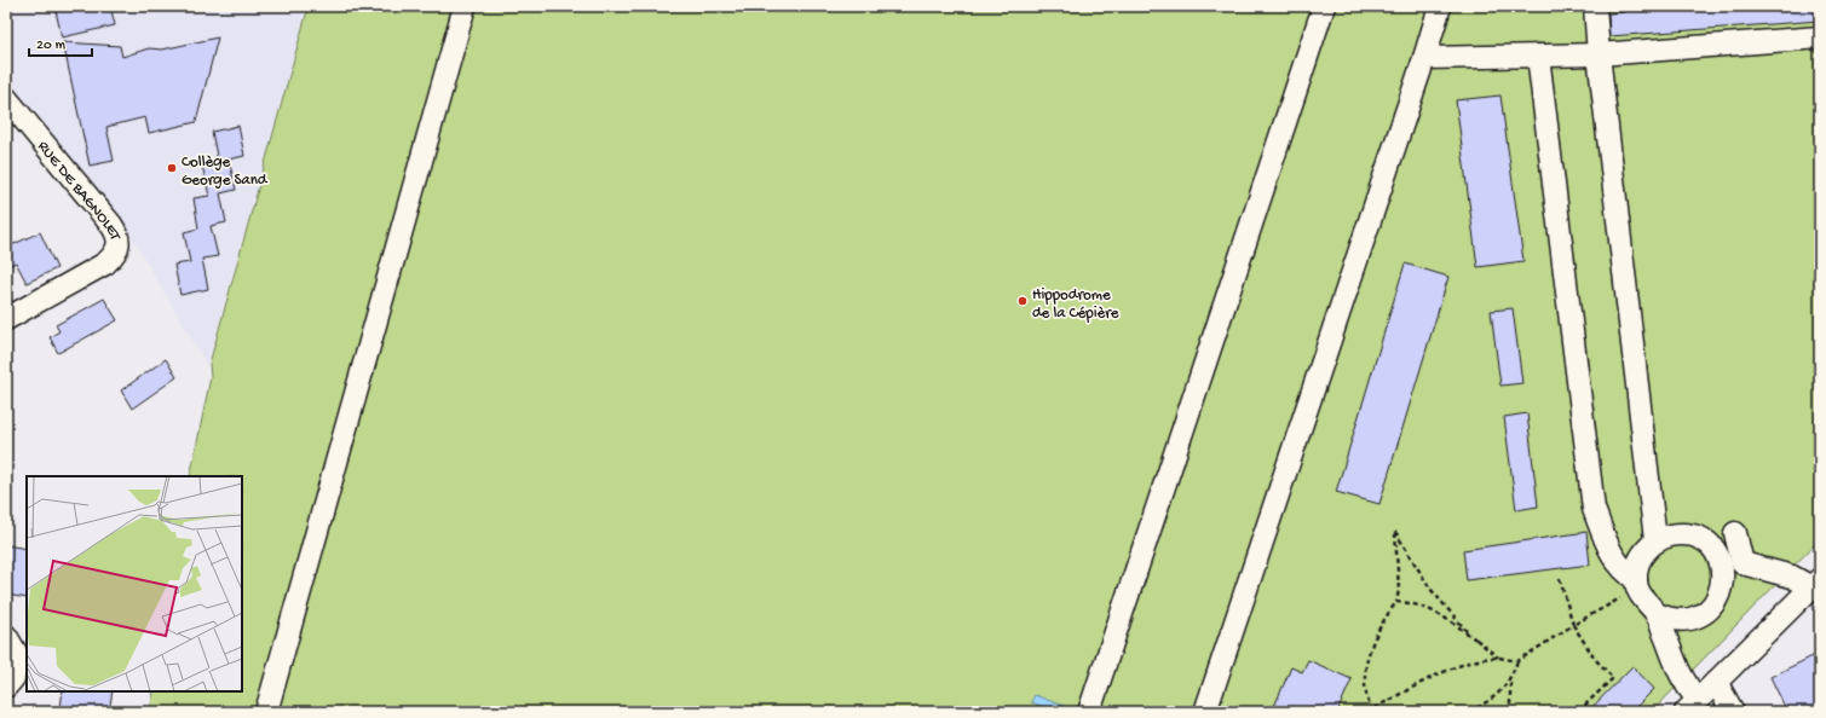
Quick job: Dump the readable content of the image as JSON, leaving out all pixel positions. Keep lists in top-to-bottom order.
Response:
{
  "streets": {
    "street": ["RUE DE BAGNOLET"]
  },
  "places": ["Collège George Sand", "Hippodrome de la Cépière"],
  "scale_bar": "20 m"
}
